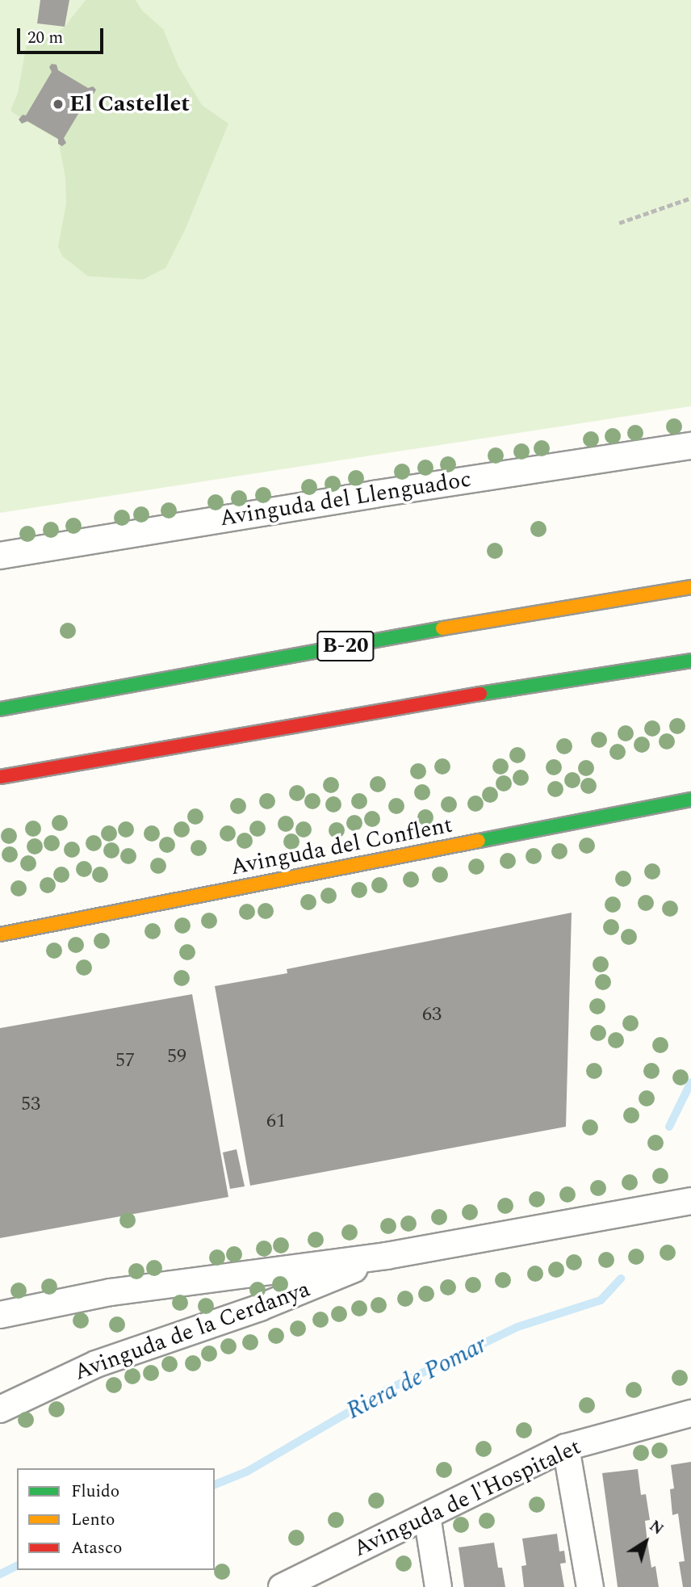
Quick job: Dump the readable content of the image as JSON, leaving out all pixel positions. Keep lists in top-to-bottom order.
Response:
{
  "streets": {
    "main road": ["B-20", "Avinguda del Conflent"],
    "street": ["Avinguda del Llenguadoc", "Avinguda de la Cerdanya", "Avinguda de l'Hospitalet"]
  },
  "water": ["Riera de Pomar"],
  "places": ["El Castellet"],
  "house_numbers": [
    "63",
    "59",
    "57",
    "53",
    "61"
  ],
  "legend": ["Fluido", "Lento", "Atasco"],
  "scale_bar": "20 m",
  "north": "top right"
}
